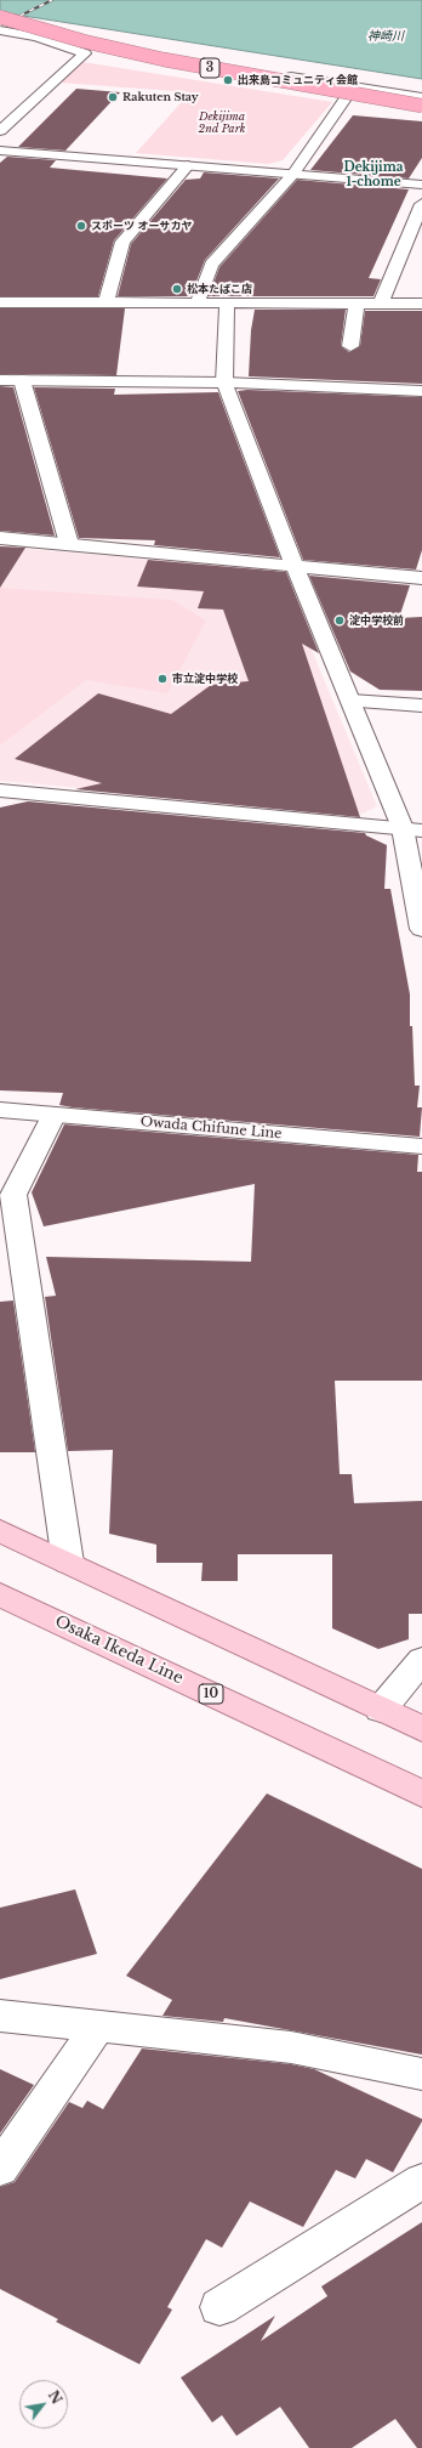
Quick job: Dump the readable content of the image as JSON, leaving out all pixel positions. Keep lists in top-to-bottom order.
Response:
{
  "streets": {
    "highway": ["3"],
    "main road": ["Osaka Ikeda Line", "10"],
    "street": ["Owada Chifune Line"]
  },
  "districts": ["Dekijima 1-chome"],
  "water": ["神崎川"],
  "parks": ["Dekijima 2nd Park"],
  "places": [
    "出来島コミュニティ会館",
    "Rakuten Stay",
    "スポーツ オーサカヤ",
    "松本たばこ店",
    "淀中学校前",
    "市立淀中学校"
  ],
  "north": "top right"
}
